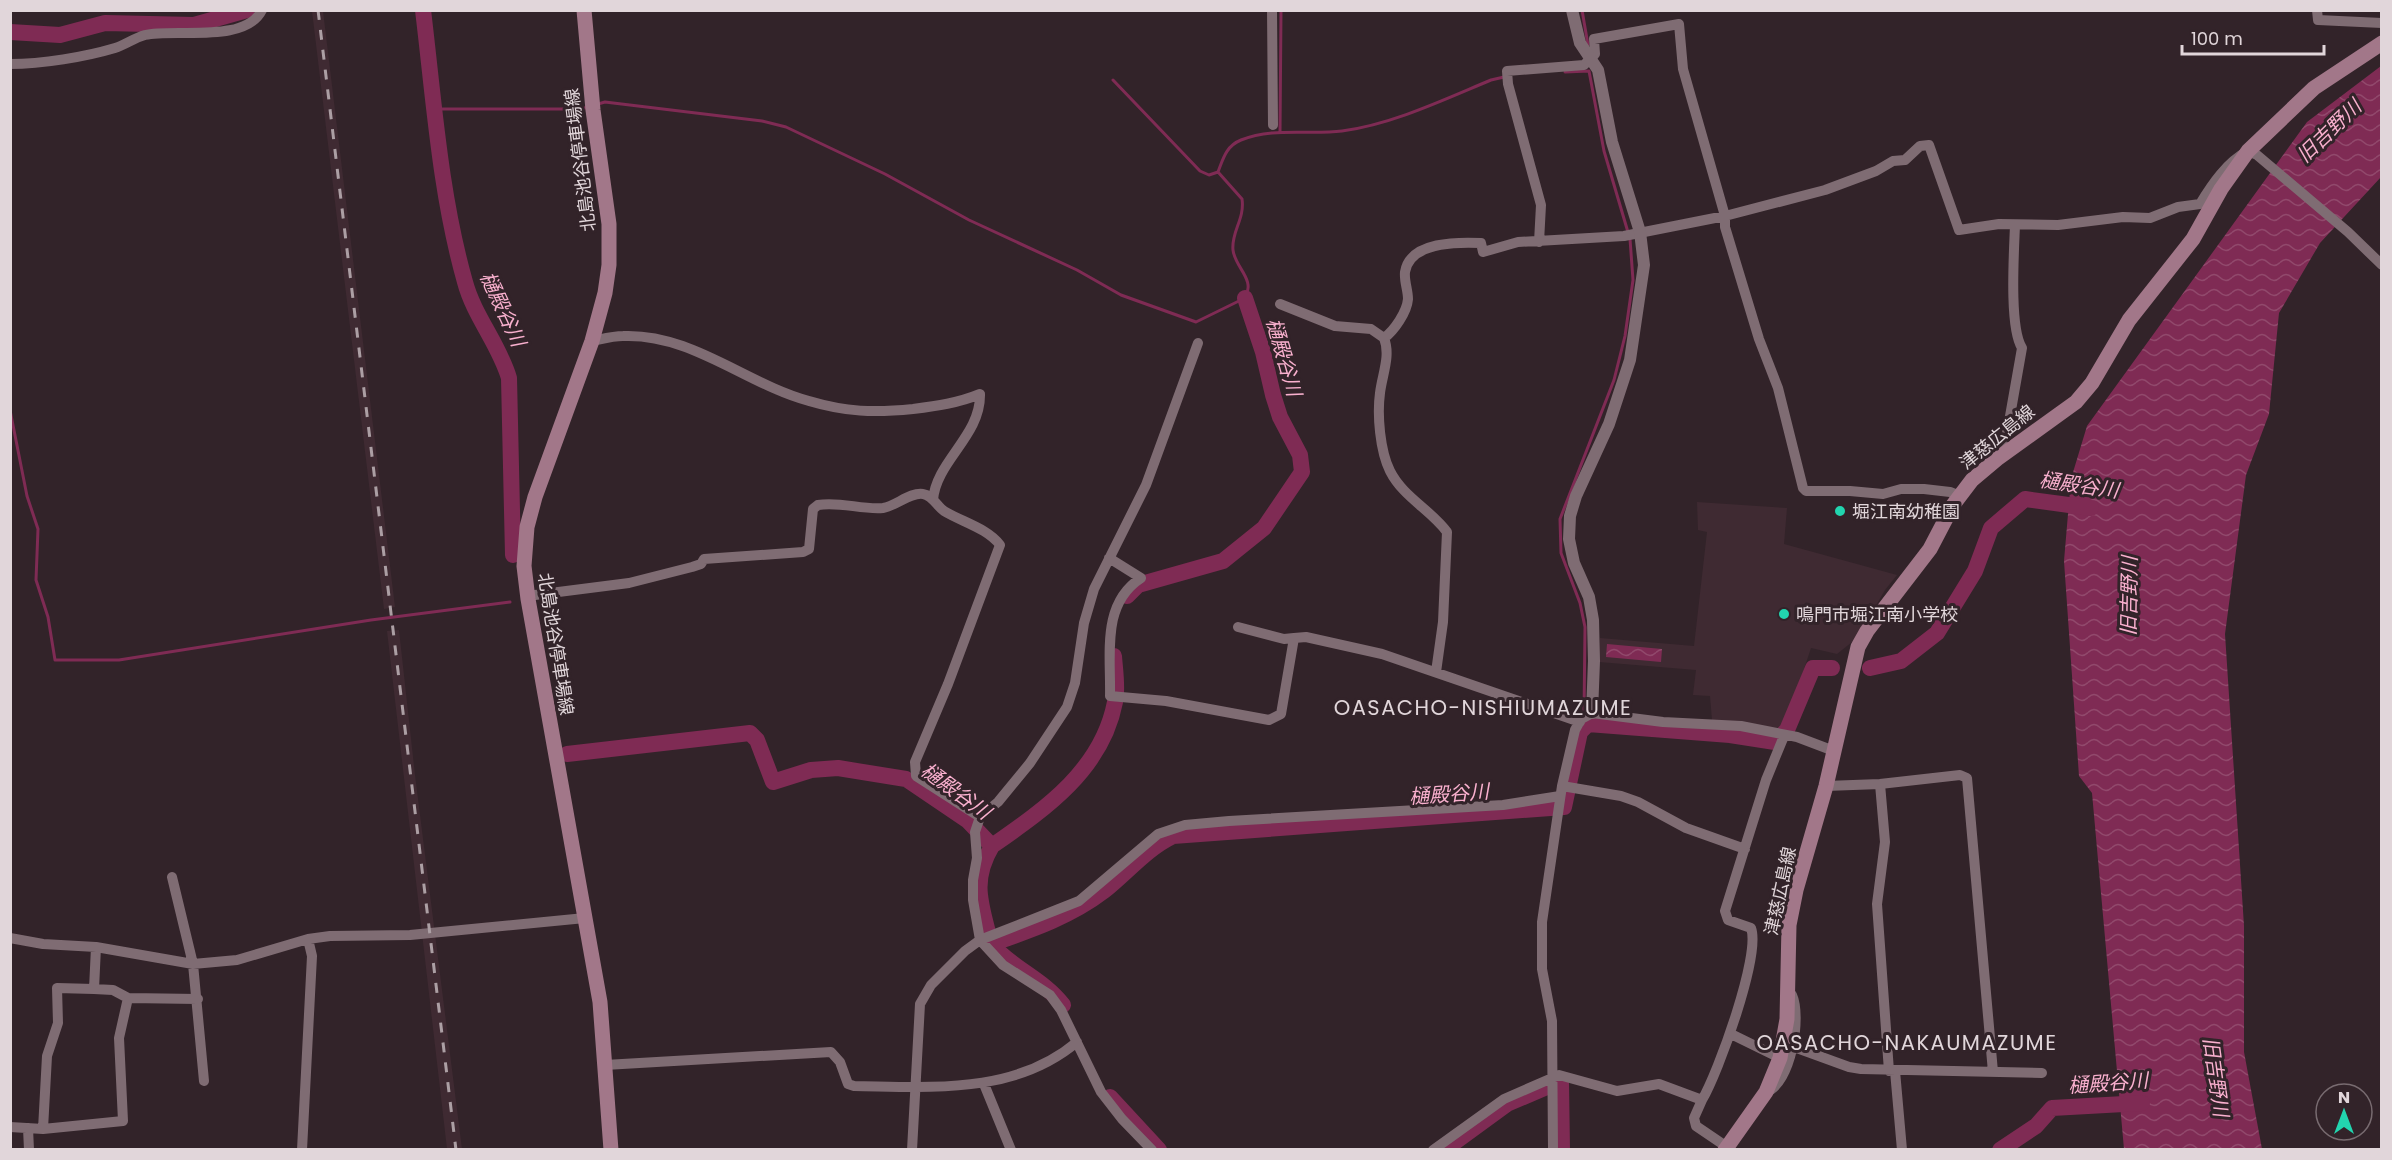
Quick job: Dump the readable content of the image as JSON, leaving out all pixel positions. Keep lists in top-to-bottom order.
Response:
{
  "streets": {
    "main road": ["北島池谷停車場線", "津慈広島線"]
  },
  "districts": ["OASACHO-NISHIUMAZUME", "OASACHO-NAKAUMAZUME"],
  "water": ["旧吉野川", "樋殿谷川"],
  "places": ["堀江南幼稚園", "鳴門市堀江南小学校"],
  "scale_bar": "100 m",
  "north": "top"
}
